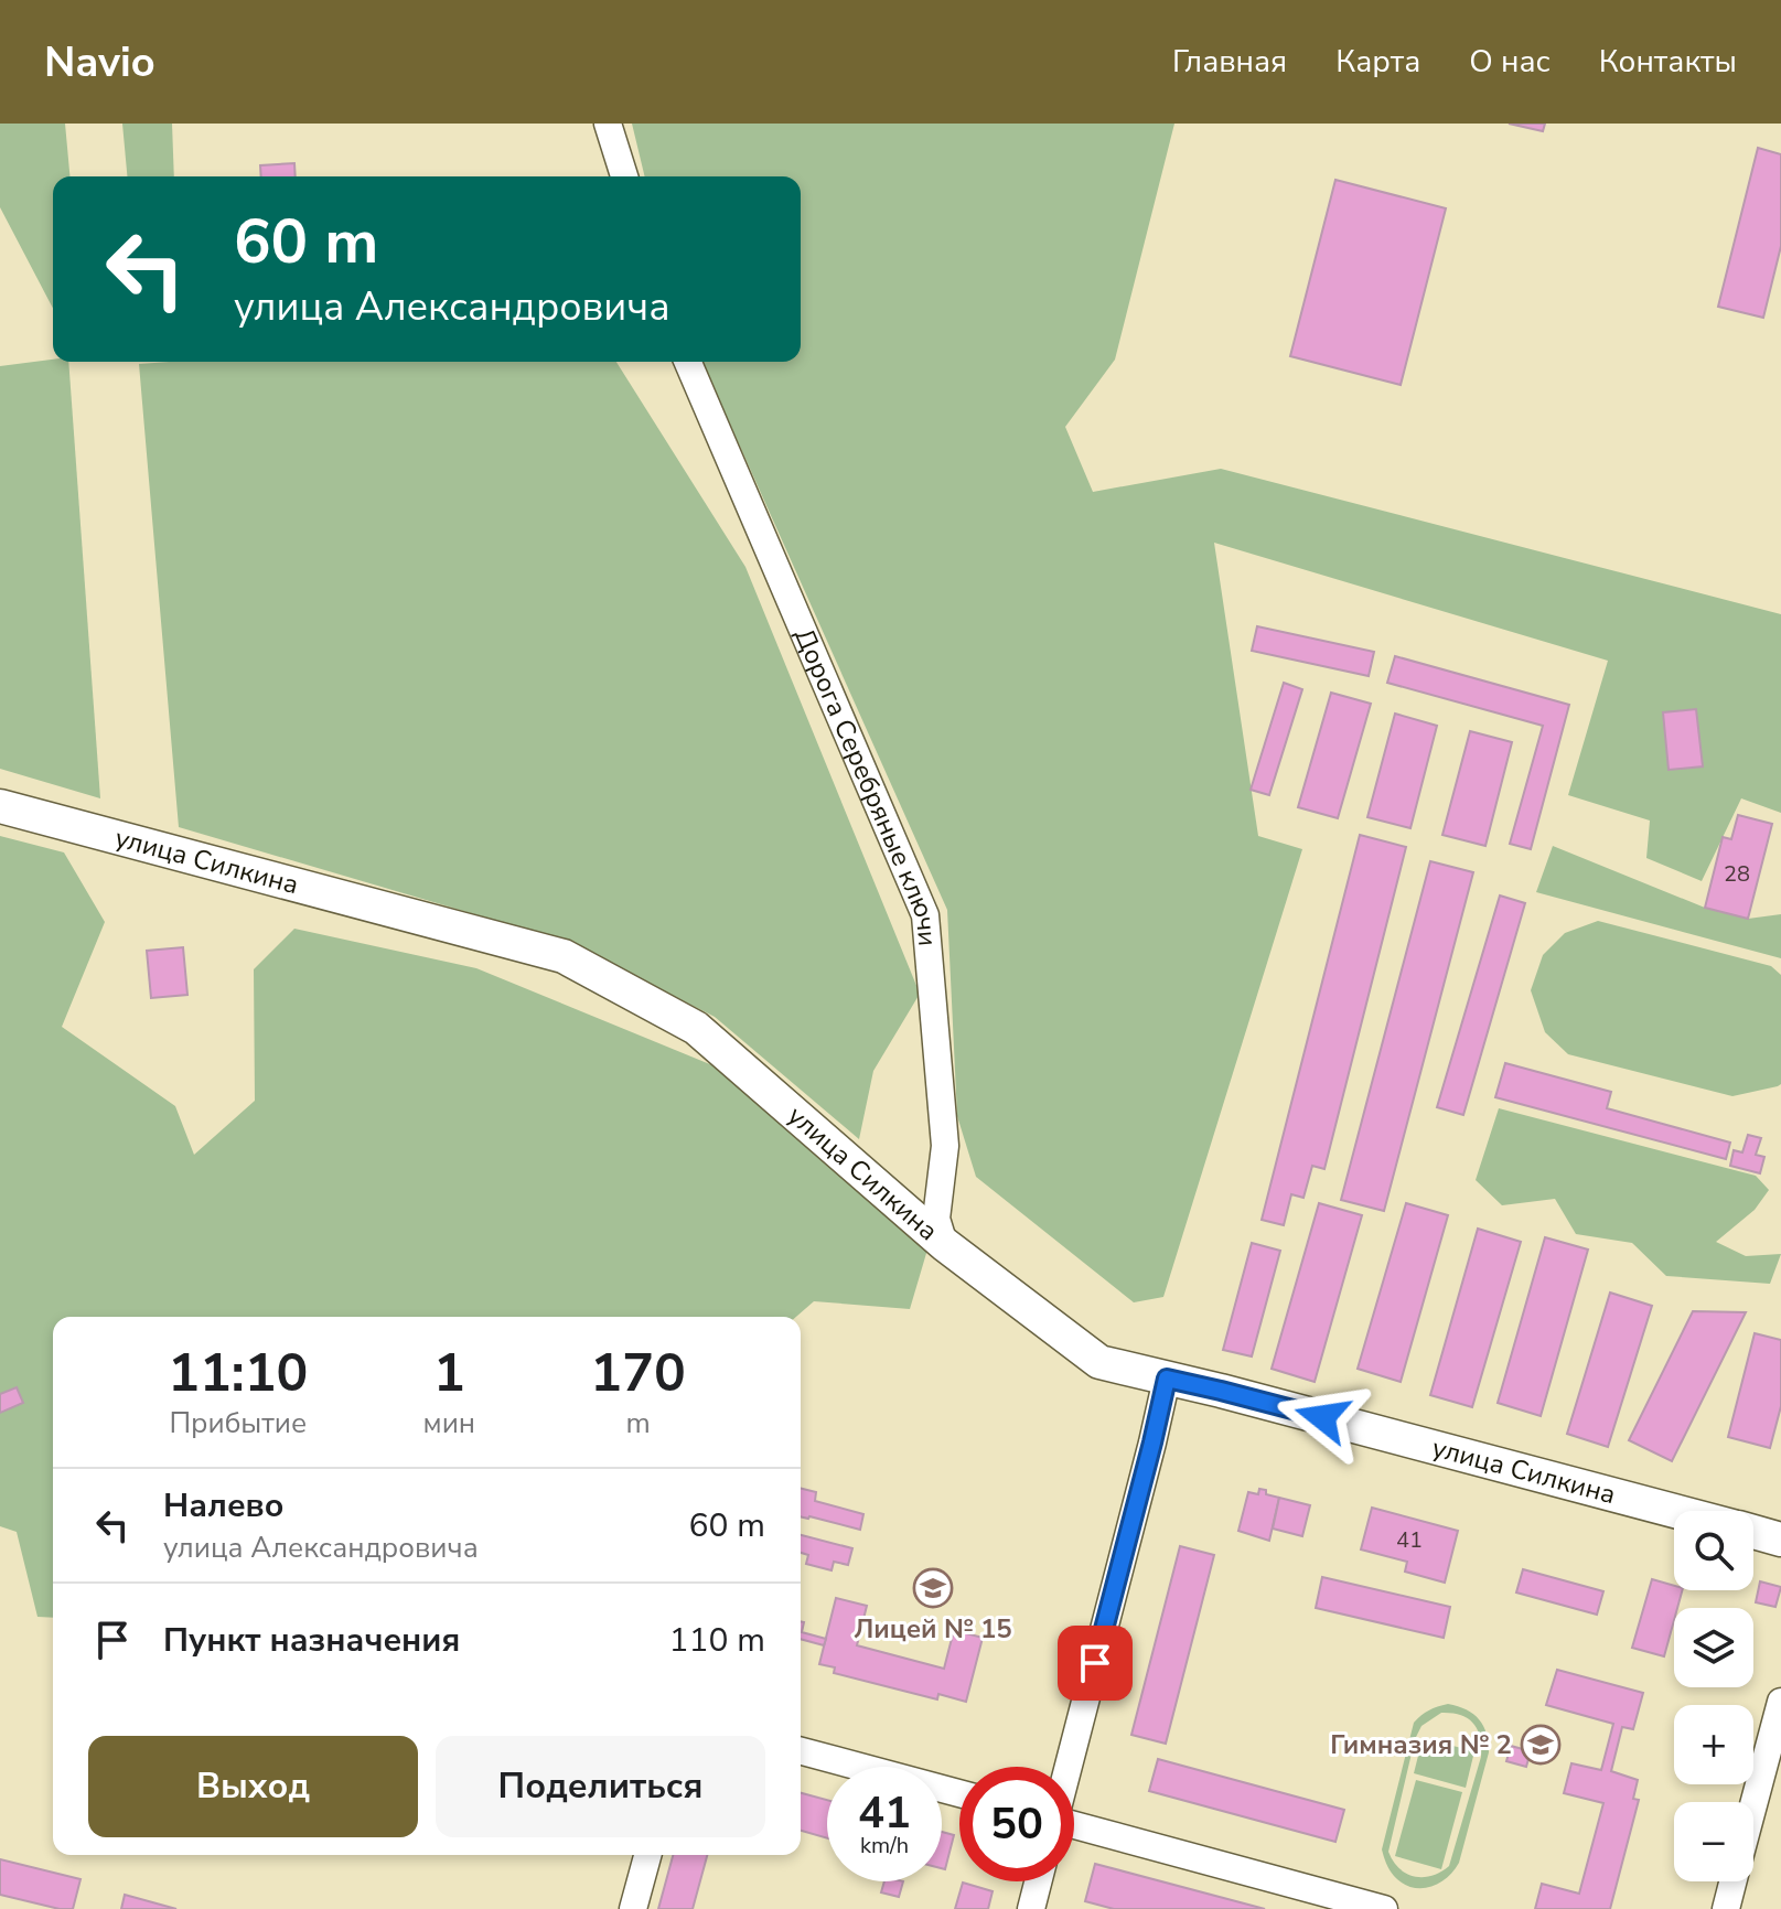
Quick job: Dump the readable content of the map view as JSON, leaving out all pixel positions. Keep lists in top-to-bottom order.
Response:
{
  "streets": {
    "main road": ["улица Силкина"],
    "street": ["Дорога Серебряные ключи"]
  },
  "crossings": [
    ["Дорога Серебряные ключи", "улица Силкина"]
  ],
  "places": {
    "school or university": ["Лицей № 15", "Гимназия № 2"]
  },
  "house_numbers": ["28", "41"],
  "page": {
    "header": "Navio",
    "nav": [
      "Главная",
      "Карта",
      "О нас",
      "Контакты"
    ],
    "turn": ["60 m", "улица Александровича"],
    "eta": [
      "11:10",
      "Прибытие",
      "1",
      "мин",
      "170",
      "m"
    ],
    "list": [
      {
        "name": "Налево",
        "note": "улица Александровича",
        "value": "60 m"
      },
      {
        "name": "Пункт назначения",
        "value": "110 m"
      }
    ],
    "map_buttons": ["+", "−"],
    "buttons": ["Выход", "Поделиться"],
    "speed": "41 km/h",
    "limit": "50"
  }
}
